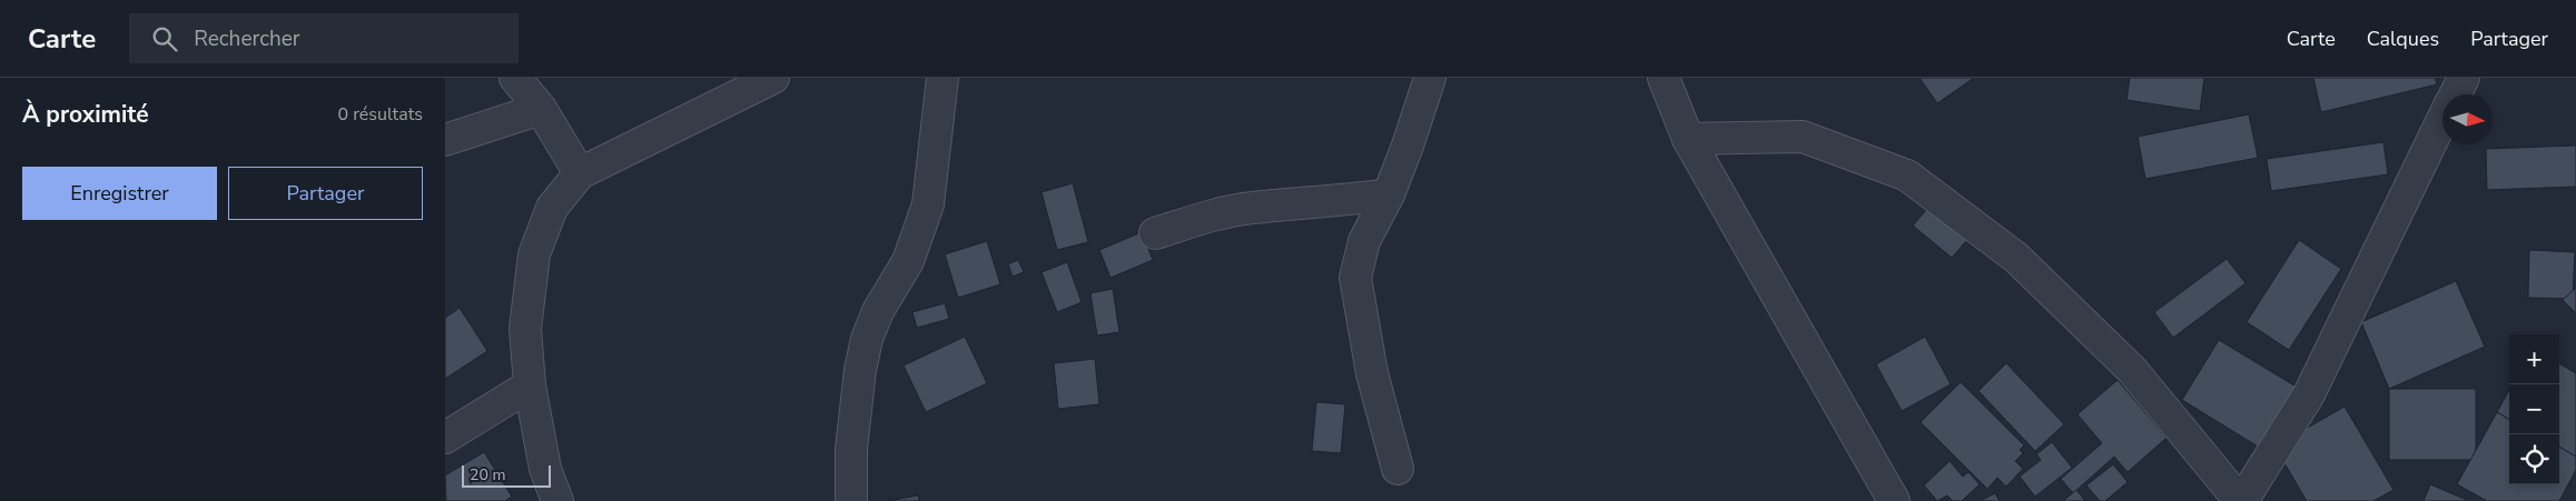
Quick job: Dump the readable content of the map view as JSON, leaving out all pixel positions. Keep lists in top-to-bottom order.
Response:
{
  "scale_bar": "20 m",
  "north": "right",
  "page": {
    "header": "Carte",
    "search": "Rechercher",
    "nav": ["Carte", "Calques", "Partager"],
    "heading": ["À proximité", "0 résultats"],
    "buttons": ["Enregistrer", "Partager"],
    "map_buttons": ["+", "−"],
    "scale": "20 m"
  }
}
